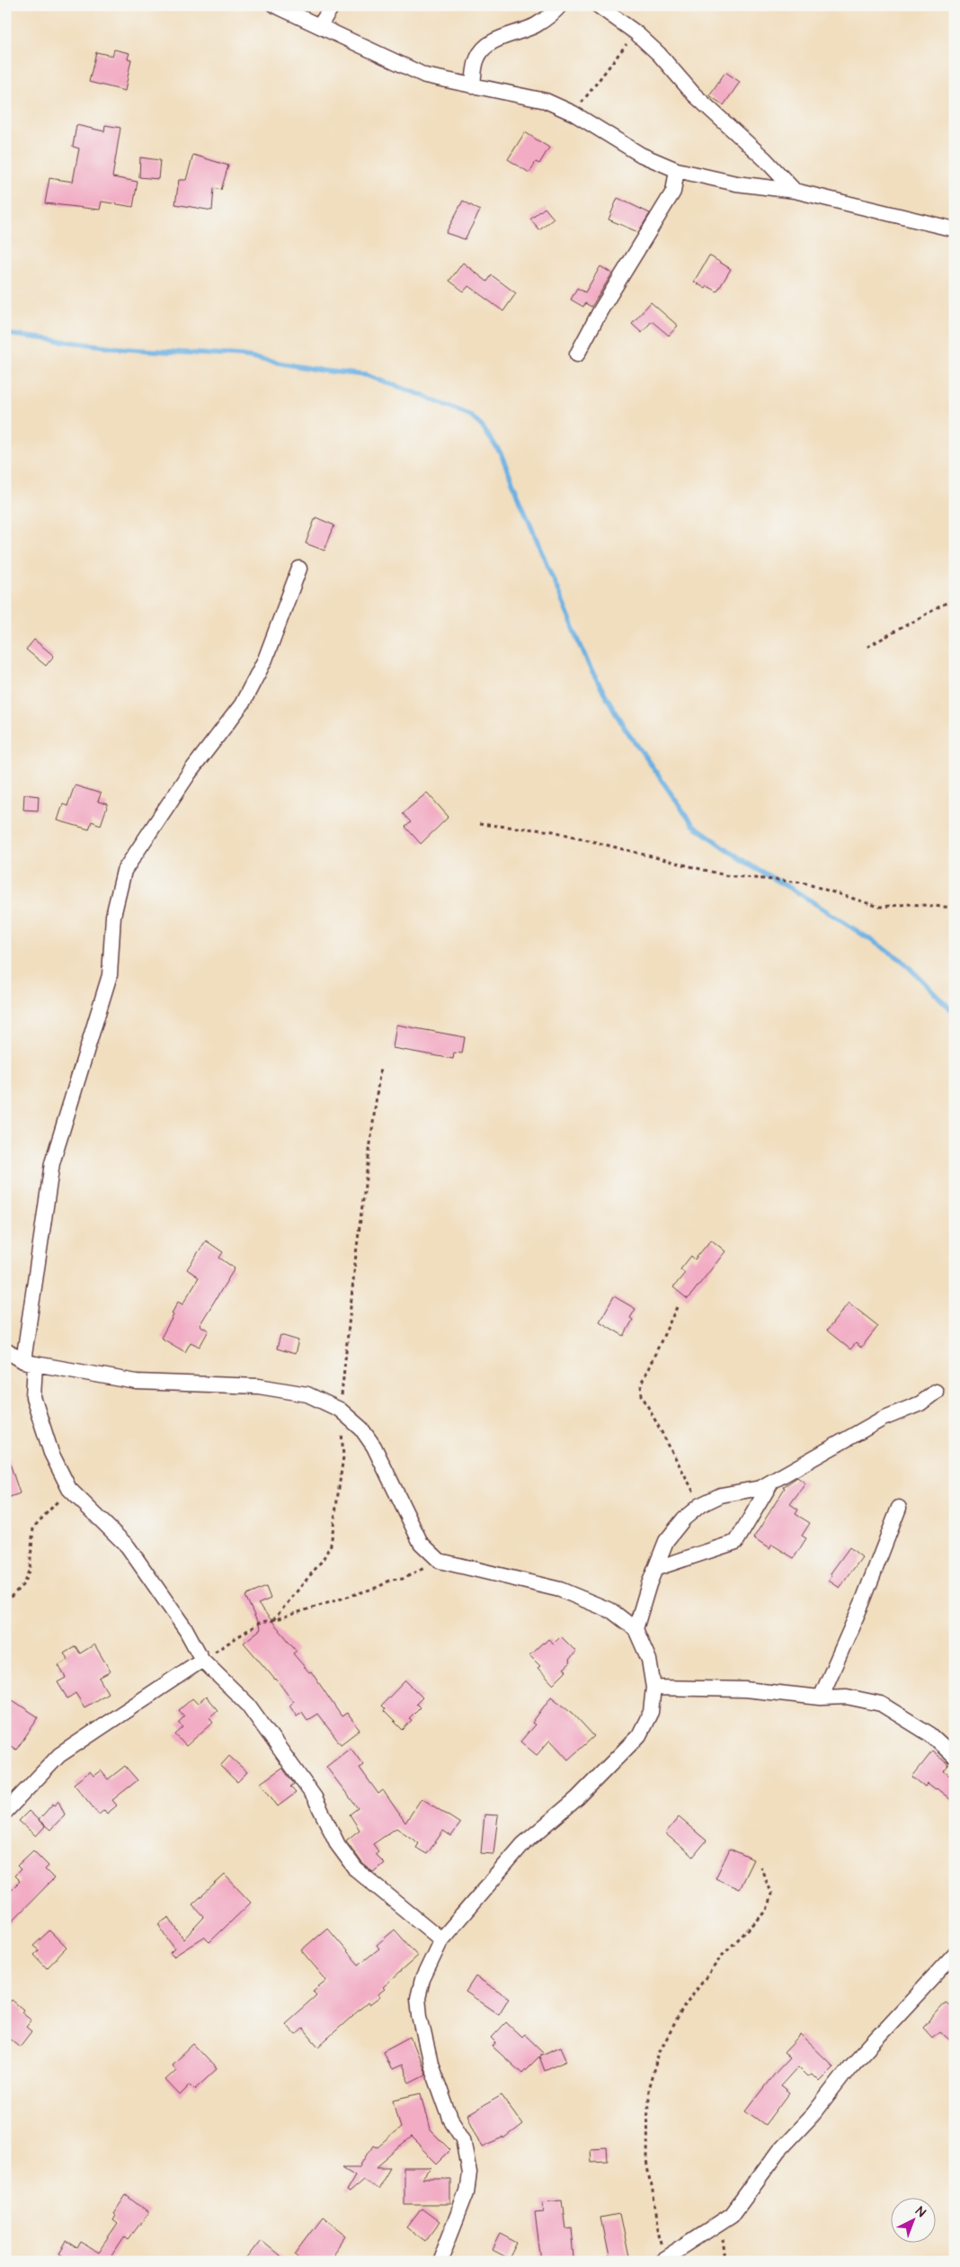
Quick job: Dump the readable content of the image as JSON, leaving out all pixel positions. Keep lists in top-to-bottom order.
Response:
{
  "north": "top right"
}
